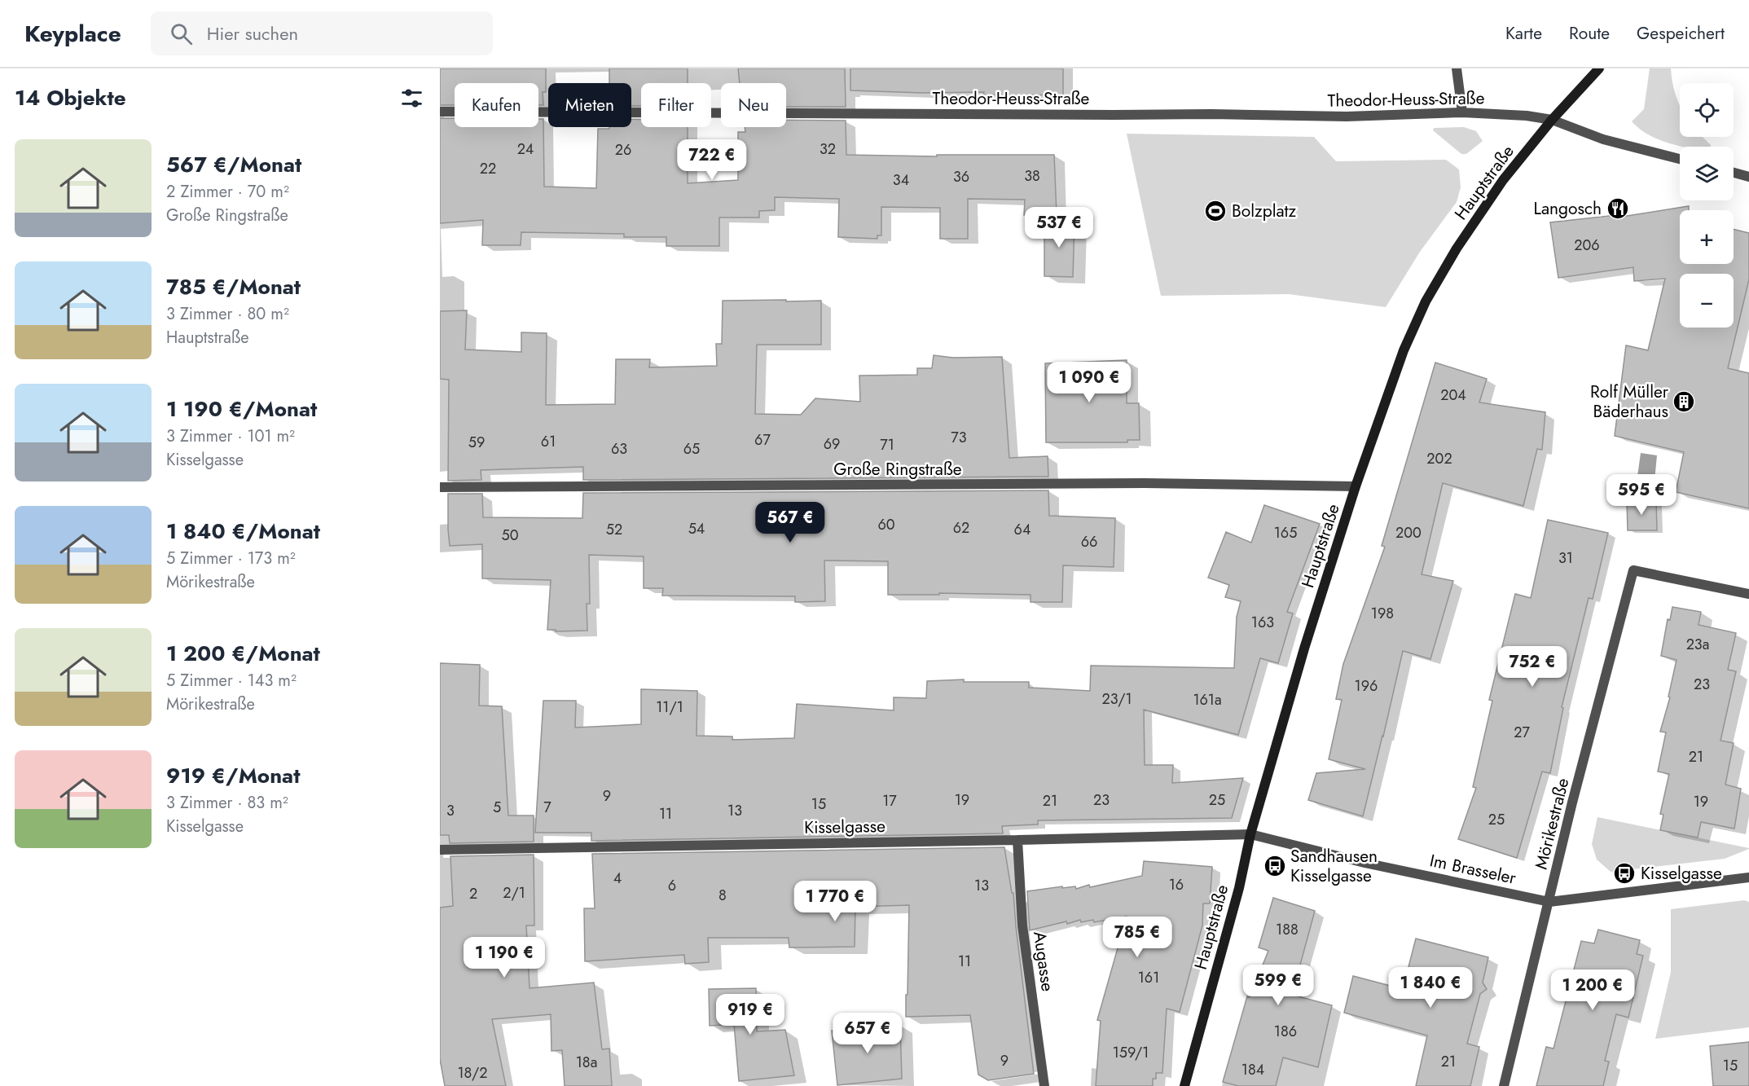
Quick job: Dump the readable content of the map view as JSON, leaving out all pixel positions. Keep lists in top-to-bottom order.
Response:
{
  "streets": {
    "street": [
      "Theodor-Heuss-Straße",
      "Hauptstraße",
      "Große Ringstraße",
      "Mörikestraße",
      "Kisselgasse",
      "Im Brasseler",
      "Augasse"
    ]
  },
  "crossings": [
    ["Theodor-Heuss-Straße", "Hauptstraße"],
    ["Hauptstraße", "Große Ringstraße"],
    ["Hauptstraße", "Kisselgasse"],
    ["Hauptstraße", "Im Brasseler"],
    ["Mörikestraße", "Im Brasseler"],
    ["Kisselgasse", "Im Brasseler"],
    ["Kisselgasse", "Augasse"]
  ],
  "places": {
    "restaurant": ["Langosch"],
    "sports": ["Bolzplatz"],
    "building": ["Rolf Müller Bäderhaus"],
    "bus stop": ["Sandhausen Kisselgasse", "Kisselgasse"]
  },
  "house_numbers": [
    "24",
    "32",
    "26",
    "22",
    "38",
    "36",
    "34",
    "206",
    "204",
    "73",
    "67",
    "61",
    "59",
    "69",
    "71",
    "63",
    "65",
    "202",
    "60",
    "62",
    "54",
    "52",
    "64",
    "165",
    "200",
    "50",
    "66",
    "31",
    "198",
    "163",
    "23a",
    "23",
    "196",
    "23/1",
    "161a",
    "11/1",
    "27",
    "21",
    "9",
    "19",
    "23",
    "25",
    "17",
    "21",
    "19",
    "15",
    "5",
    "7",
    "3",
    "13",
    "11",
    "25",
    "4",
    "16",
    "6",
    "13",
    "2/1",
    "2",
    "8",
    "188",
    "11",
    "161",
    "186",
    "159/1",
    "9",
    "21",
    "18a",
    "15",
    "184",
    "18/2"
  ],
  "page": {
    "header": "Keyplace",
    "search": "Hier suchen",
    "nav": ["Karte", "Route", "Gespeichert"],
    "heading": "14 Objekte",
    "map_buttons": ["+", "−"],
    "chip": [
      "Kaufen",
      "Mieten",
      "Filter",
      "Neu"
    ],
    "list": [
      {
        "name": "567 €/Monat",
        "note": "2 Zimmer · 70 m² · Große Ringstraße"
      },
      {
        "name": "785 €/Monat",
        "note": "3 Zimmer · 80 m² · Hauptstraße"
      },
      {
        "name": "1 190 €/Monat",
        "note": "3 Zimmer · 101 m² · Kisselgasse"
      },
      {
        "name": "1 840 €/Monat",
        "note": "5 Zimmer · 173 m² · Mörikestraße"
      },
      {
        "name": "1 200 €/Monat",
        "note": "5 Zimmer · 143 m² · Mörikestraße"
      },
      {
        "name": "919 €/Monat",
        "note": "3 Zimmer · 83 m² · Kisselgasse"
      }
    ],
    "price": [
      "722 €",
      "537 €",
      "1 090 €",
      "595 €",
      "567 €",
      "752 €",
      "1 770 €",
      "785 €",
      "1 190 €",
      "599 €",
      "1 840 €",
      "1 200 €",
      "919 €",
      "657 €"
    ]
  }
}
